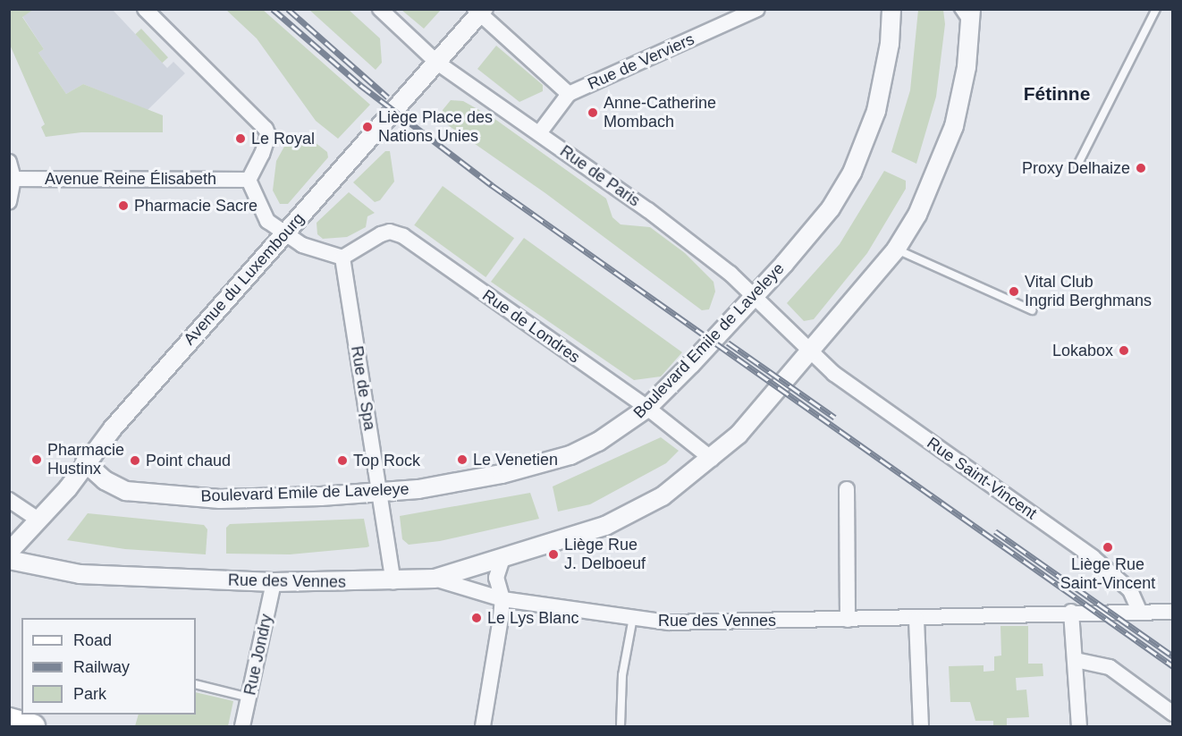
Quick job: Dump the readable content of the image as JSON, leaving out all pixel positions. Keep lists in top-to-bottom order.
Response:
{
  "streets": {
    "street": [
      "Rue de Verviers",
      "Rue de Paris",
      "Avenue Reine Élisabeth",
      "Avenue du Luxembourg",
      "Rue de Londres",
      "Boulevard Emile de Laveleye",
      "Rue de Spa",
      "Rue Saint-Vincent",
      "Rue des Vennes",
      "Rue Jondry"
    ]
  },
  "crossings": [
    ["Rue de Verviers", "Rue de Paris"],
    ["Rue de Paris", "Avenue du Luxembourg"],
    ["Rue de Paris", "Boulevard Emile de Laveleye"],
    ["Rue de Paris", "Rue Saint-Vincent"],
    ["Avenue du Luxembourg", "Boulevard Emile de Laveleye"],
    ["Rue de Londres", "Boulevard Emile de Laveleye"],
    ["Rue de Londres", "Rue de Spa"],
    ["Boulevard Emile de Laveleye", "Rue de Spa"],
    ["Rue de Spa", "Rue des Vennes"],
    ["Rue Saint-Vincent", "Rue des Vennes"],
    ["Rue des Vennes", "Rue Jondry"]
  ],
  "districts": ["Fétinne"],
  "places": [
    "Anne-Catherine Mombach",
    "Liège Place des Nations Unies",
    "Le Royal",
    "Proxy Delhaize",
    "Pharmacie Sacre",
    "Vital Club Ingrid Berghmans",
    "Lokabox",
    "Pharmacie Hustinx",
    "Le Venetien",
    "Point chaud",
    "Top Rock",
    "Liège Rue Saint-Vincent",
    "Liège Rue J. Delboeuf",
    "Le Lys Blanc"
  ],
  "legend": ["Road", "Railway", "Park"]
}
